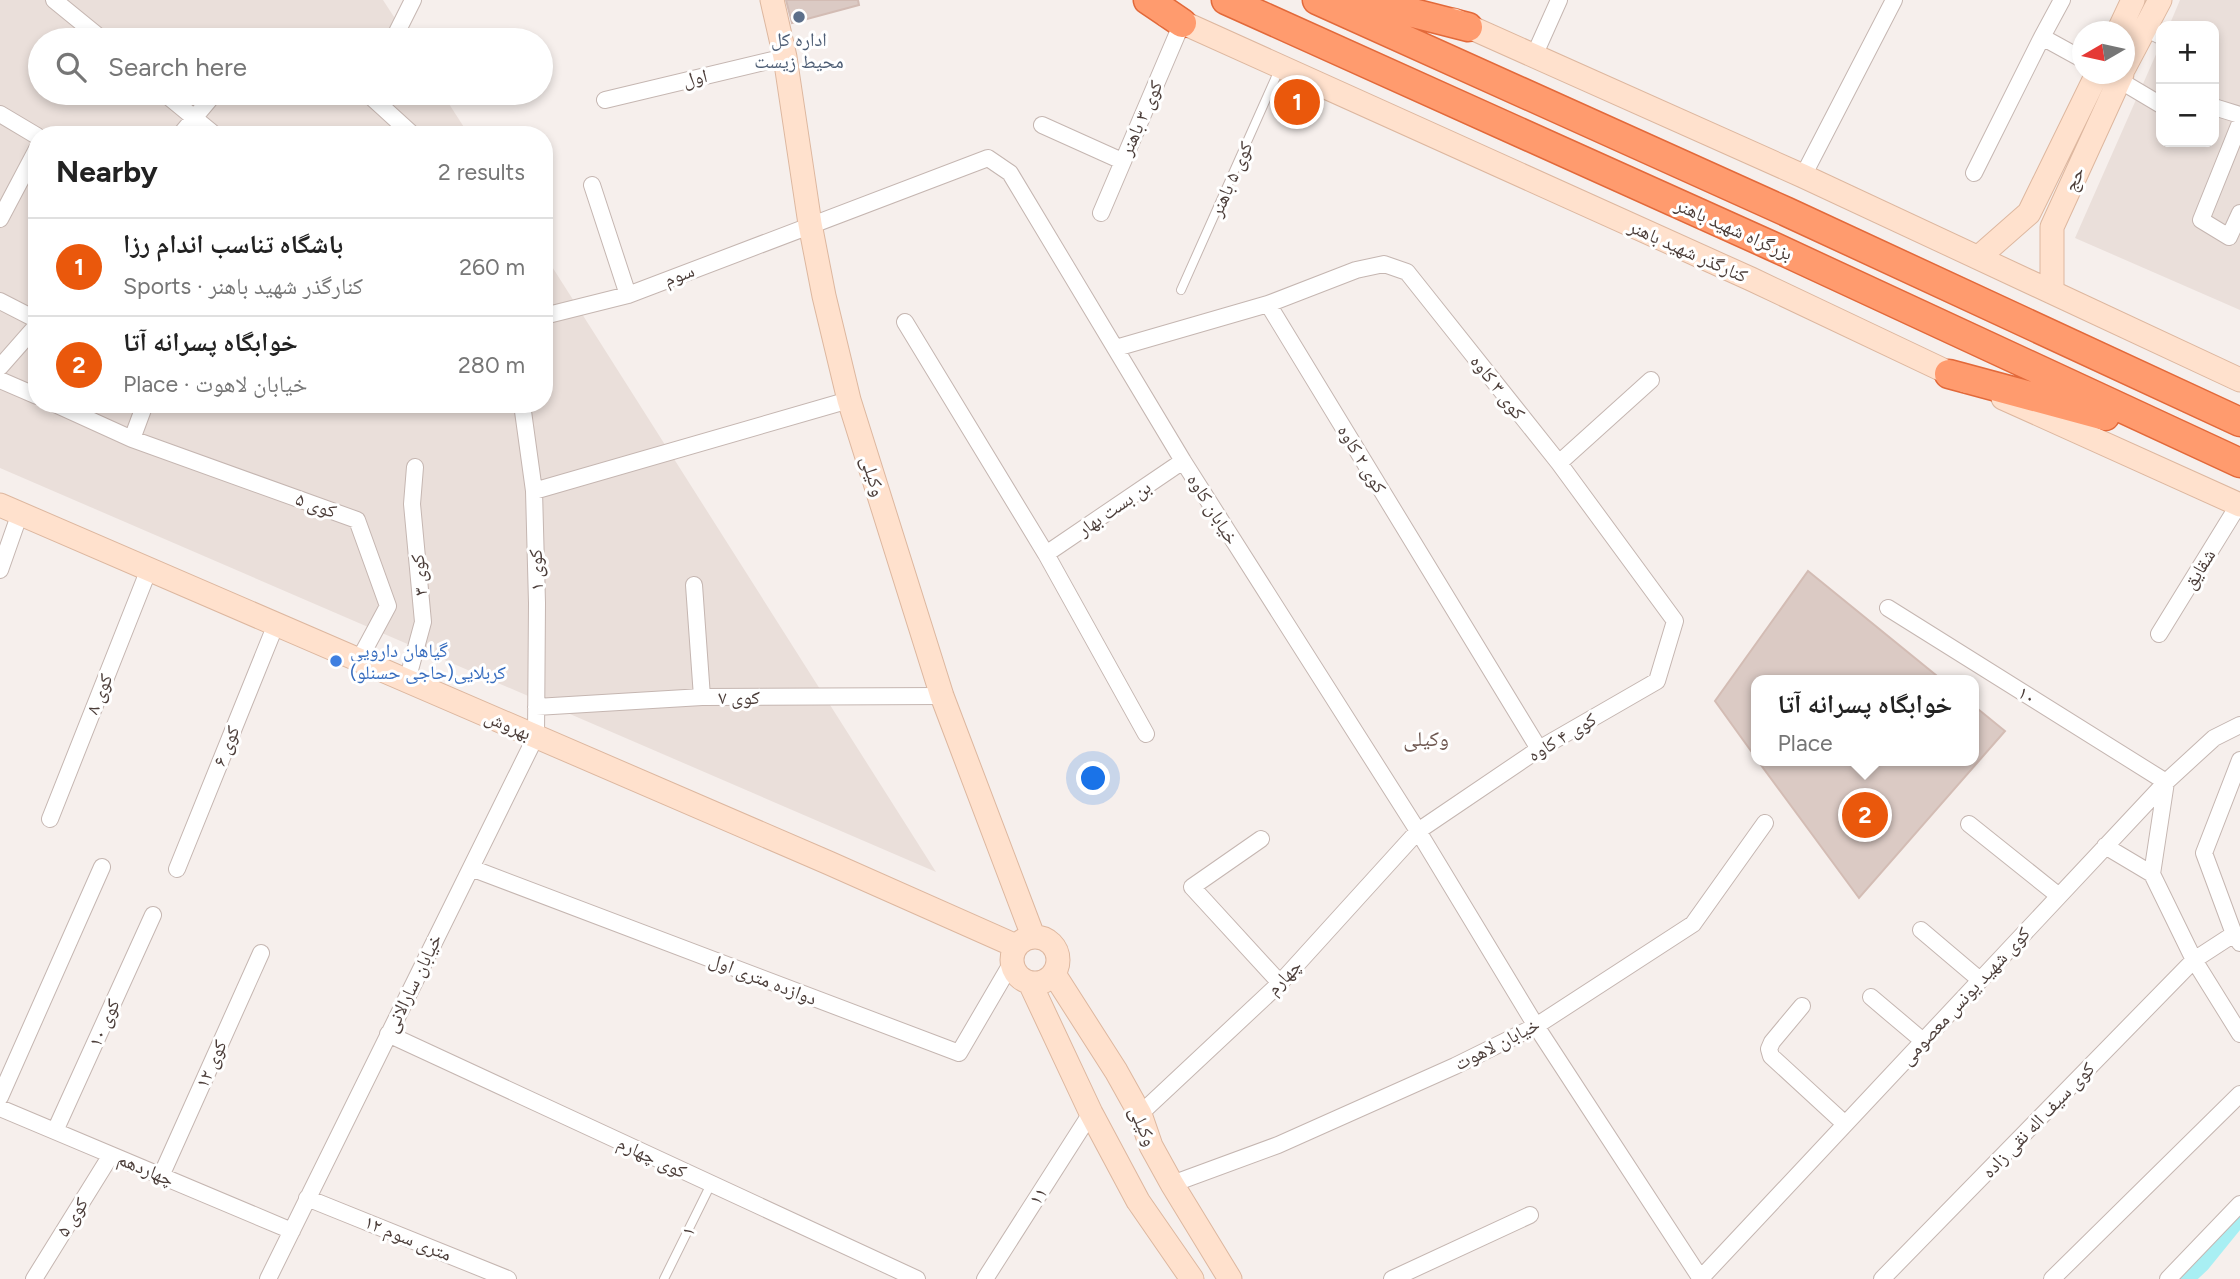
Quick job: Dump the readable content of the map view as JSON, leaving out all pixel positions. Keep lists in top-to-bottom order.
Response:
{
  "streets": {
    "highway": ["بزرگراه شهید باهنر"],
    "street": [
      "اول",
      "کوی ۳ باهنر",
      "حج",
      "کنارگذر شهید باهنر",
      "سوم",
      "کوی ۳ کاوه",
      "کوی ۲ کاوه",
      "وکیلی",
      "کوی ۵",
      "بن بست بهار",
      "خیابان کاوه",
      "شقایق",
      "کوی ۱",
      "کوی ۳",
      "کوی ۸",
      "۱۰",
      "کوی ۷",
      "بهروش",
      "کوی ۴ کاوه",
      "کوی ۶",
      "چهارم",
      "دوازده متری اول",
      "خیابان سارالانی",
      "کوی شهید یونس معصومی",
      "کوی ۱۰",
      "خیابان لاهوت",
      "کوی ۱۲",
      "کوی سیف اله نقی زاده",
      "کوی چهارم",
      "چهاردهم",
      "۱۱",
      "۱۲ متری سوم"
    ],
    "lane": ["کوی ۵ باهنر", "۱"]
  },
  "crossings": [
    ["اول", "وکیلی"],
    ["کوی ۳ باهنر", "کنارگذر شهید باهنر"],
    ["کوی ۵ باهنر", "کنارگذر شهید باهنر"],
    ["کنارگذر شهید باهنر", "شقایق"],
    ["سوم", "وکیلی"],
    ["سوم", "خیابان کاوه"],
    ["کوی ۳ کاوه", "کوی ۲ کاوه"],
    ["کوی ۳ کاوه", "کوی ۴ کاوه"],
    ["کوی ۲ کاوه", "کوی ۴ کاوه"],
    ["وکیلی", "خیابان کاوه"],
    ["وکیلی", "کوی ۷"],
    ["وکیلی", "بهروش"],
    ["وکیلی", "چهارم"],
    ["وکیلی", "دوازده متری اول"],
    ["وکیلی", "خیابان لاهوت"],
    ["وکیلی", "۱۱"],
    ["کوی ۵", "بهروش"],
    ["کوی ۵", "چهاردهم"],
    ["بن بست بهار", "خیابان کاوه"],
    ["خیابان کاوه", "کوی ۴ کاوه"],
    ["خیابان کاوه", "چهارم"],
    ["خیابان کاوه", "کوی شهید یونس معصومی"],
    ["خیابان کاوه", "خیابان لاهوت"],
    ["کوی ۱", "کوی ۷"],
    ["کوی ۱", "بهروش"],
    ["کوی ۱", "خیابان سارالانی"],
    ["کوی ۳", "بهروش"],
    ["کوی ۸", "بهروش"],
    ["۱۰", "کوی شهید یونس معصومی"],
    ["بهروش", "کوی ۶"],
    ["بهروش", "دوازده متری اول"],
    ["بهروش", "خیابان سارالانی"],
    ["کوی ۴ کاوه", "چهارم"],
    ["دوازده متری اول", "خیابان سارالانی"],
    ["خیابان سارالانی", "کوی چهارم"],
    ["خیابان سارالانی", "چهاردهم"],
    ["خیابان سارالانی", "۱۲ متری سوم"],
    ["کوی ۱۰", "چهاردهم"],
    ["کوی ۱۲", "چهاردهم"],
    ["کوی چهارم", "۱"]
  ],
  "districts": ["وکیلی"],
  "places": ["اداره کل محیط زیست", "گیاهان دارویی کربلایی(حاجی حسنلو)"],
  "north": "left",
  "page": {
    "map_buttons": ["+", "−"],
    "search": "Search here",
    "pins": ["1", "2"],
    "heading": ["Nearby", "2 results"],
    "list": [
      {
        "mark": "1",
        "name": "باشگاه تناسب اندام رزا",
        "note": "Sports · کنارگذر شهید باهنر",
        "value": "260 m"
      },
      {
        "mark": "2",
        "name": "خوابگاه پسرانه آتا",
        "note": "Place · خیابان لاهوت",
        "value": "280 m"
      }
    ],
    "popup": ["خوابگاه پسرانه آتا", "Place"]
  }
}
